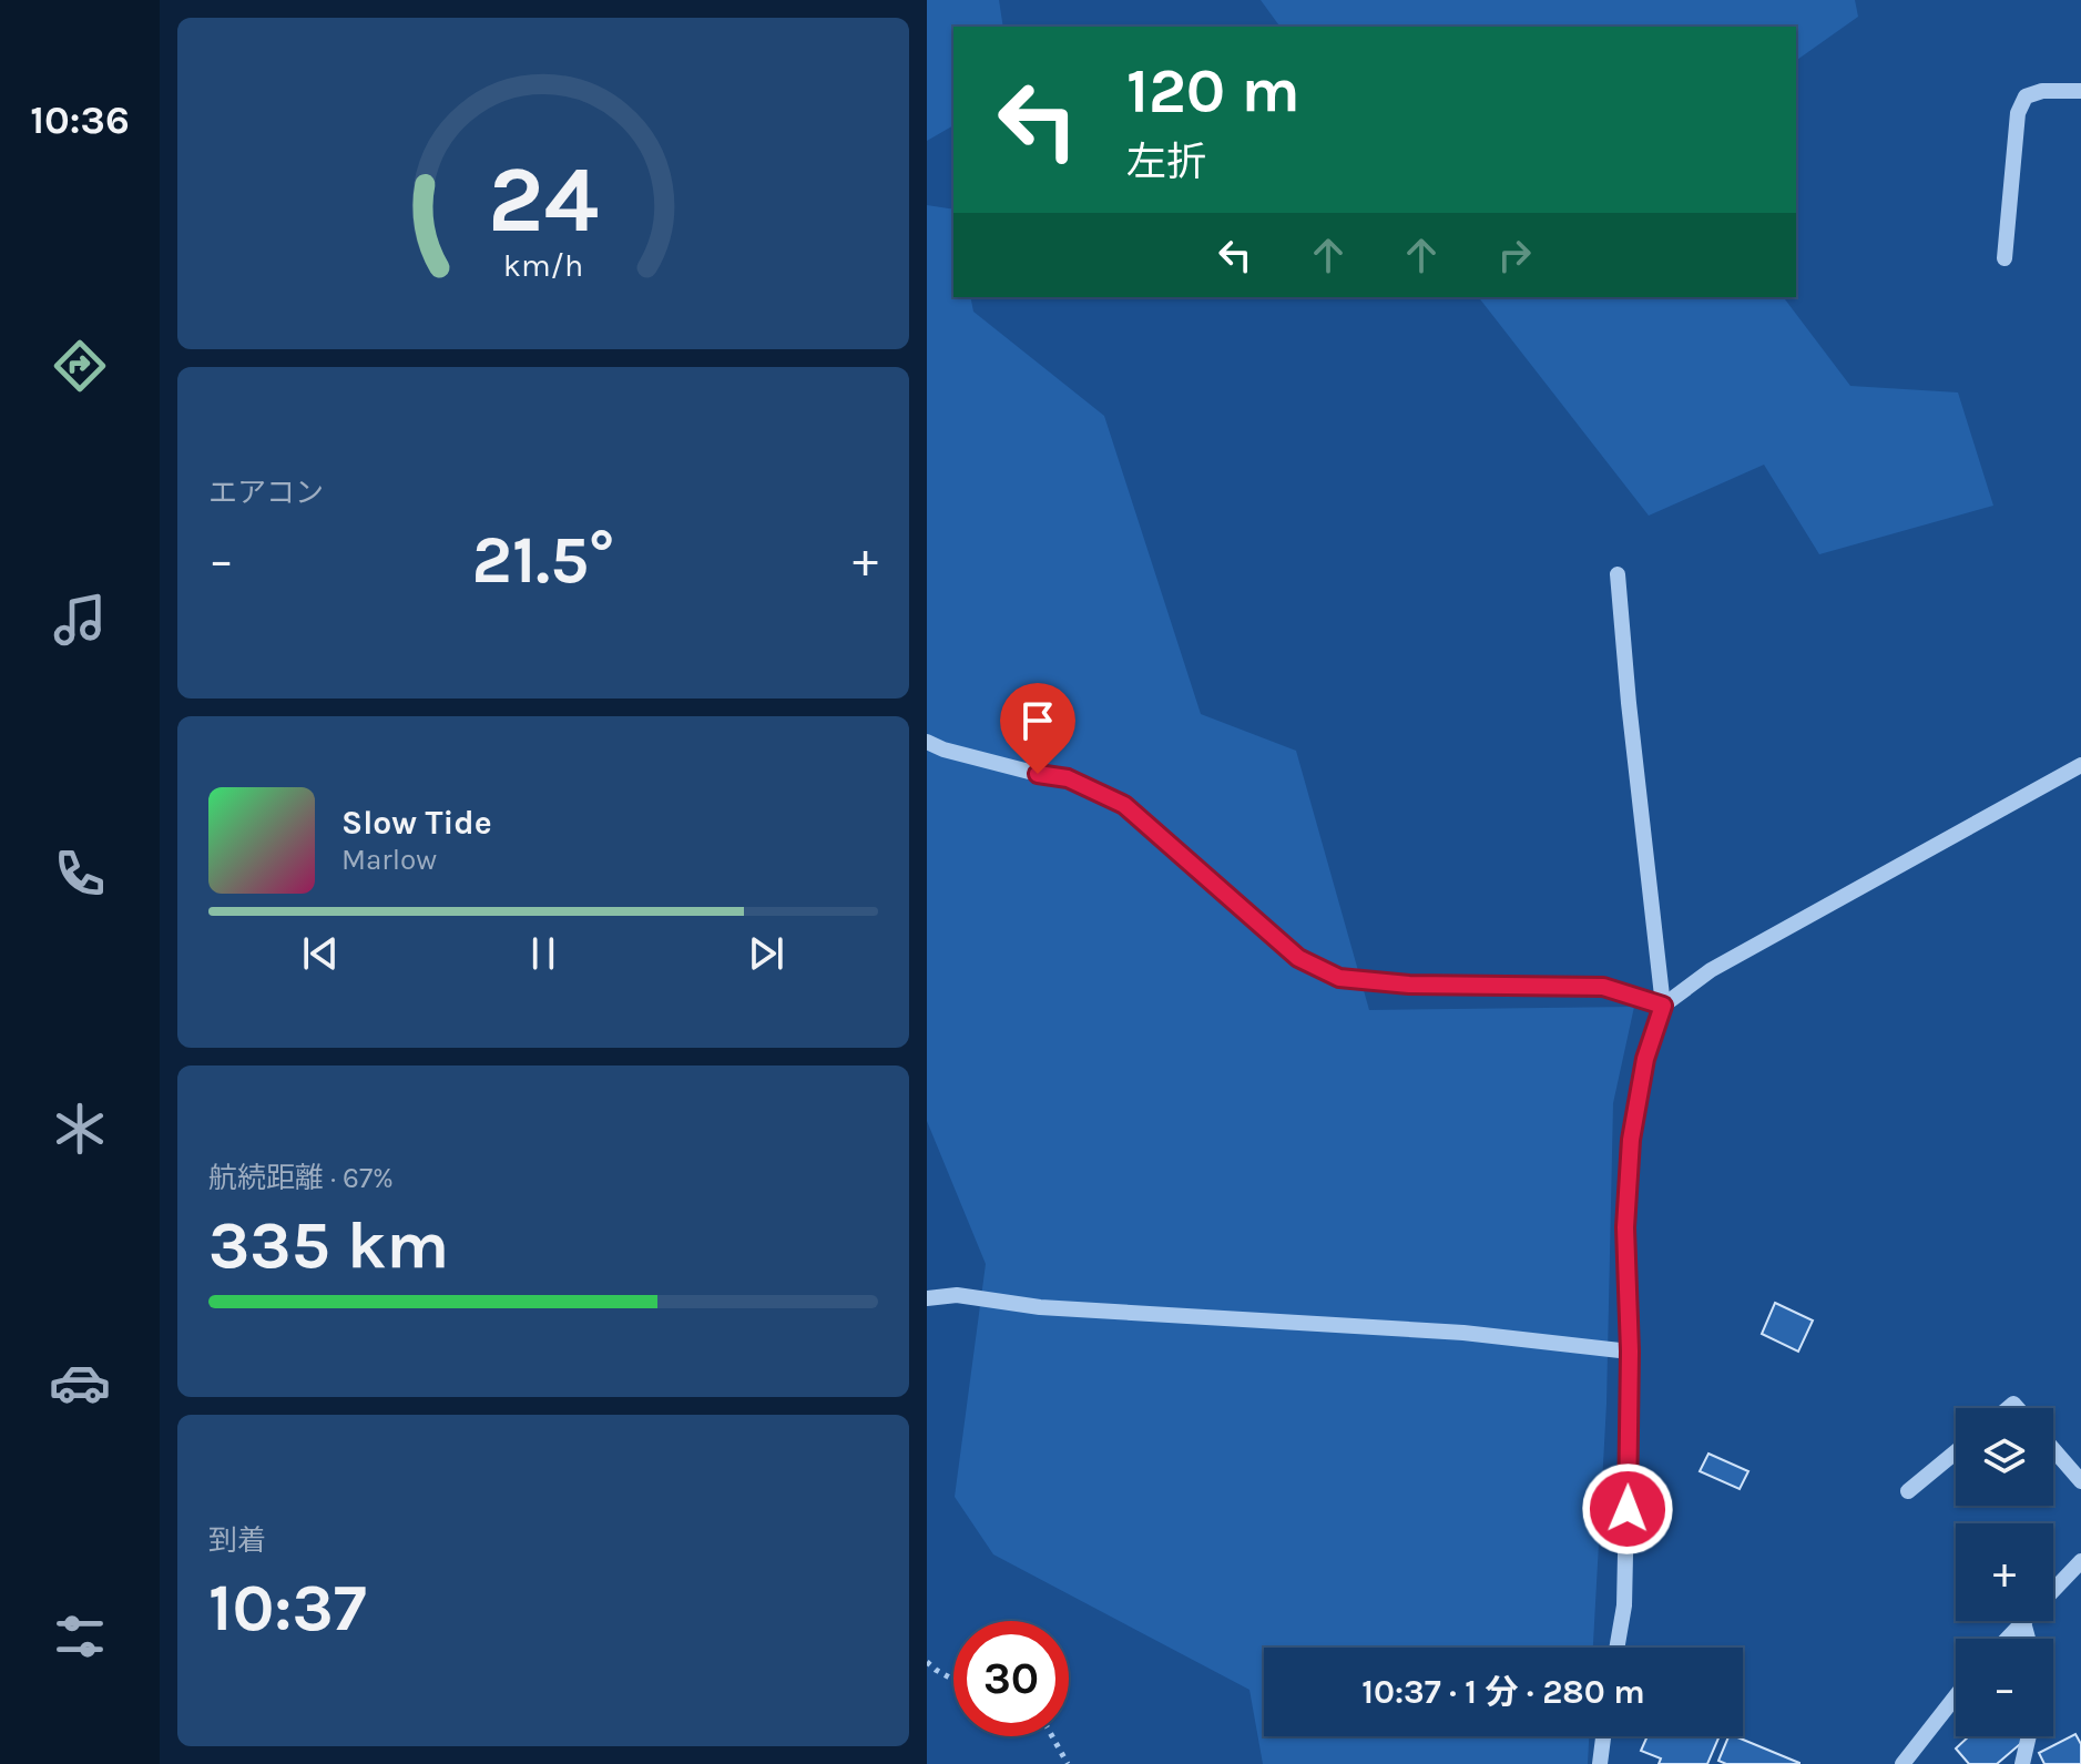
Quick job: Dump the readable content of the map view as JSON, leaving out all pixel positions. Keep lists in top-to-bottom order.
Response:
{
  "page": {
    "tabs": "10:36",
    "turn": ["120 m", "左折"],
    "tile": [
      "エアコン",
      ["航続距離 · 67%", "335 km"],
      ["到着", "10:37"]
    ],
    "heat": ["−", "21.5°", "+"],
    "song": ["Slow Tide", "Marlow"],
    "map_buttons": ["+", "−"],
    "limit": "30",
    "trip": "10:37 · 1 分 · 280 m",
    "gauge": ["24", "km/h"]
  }
}
